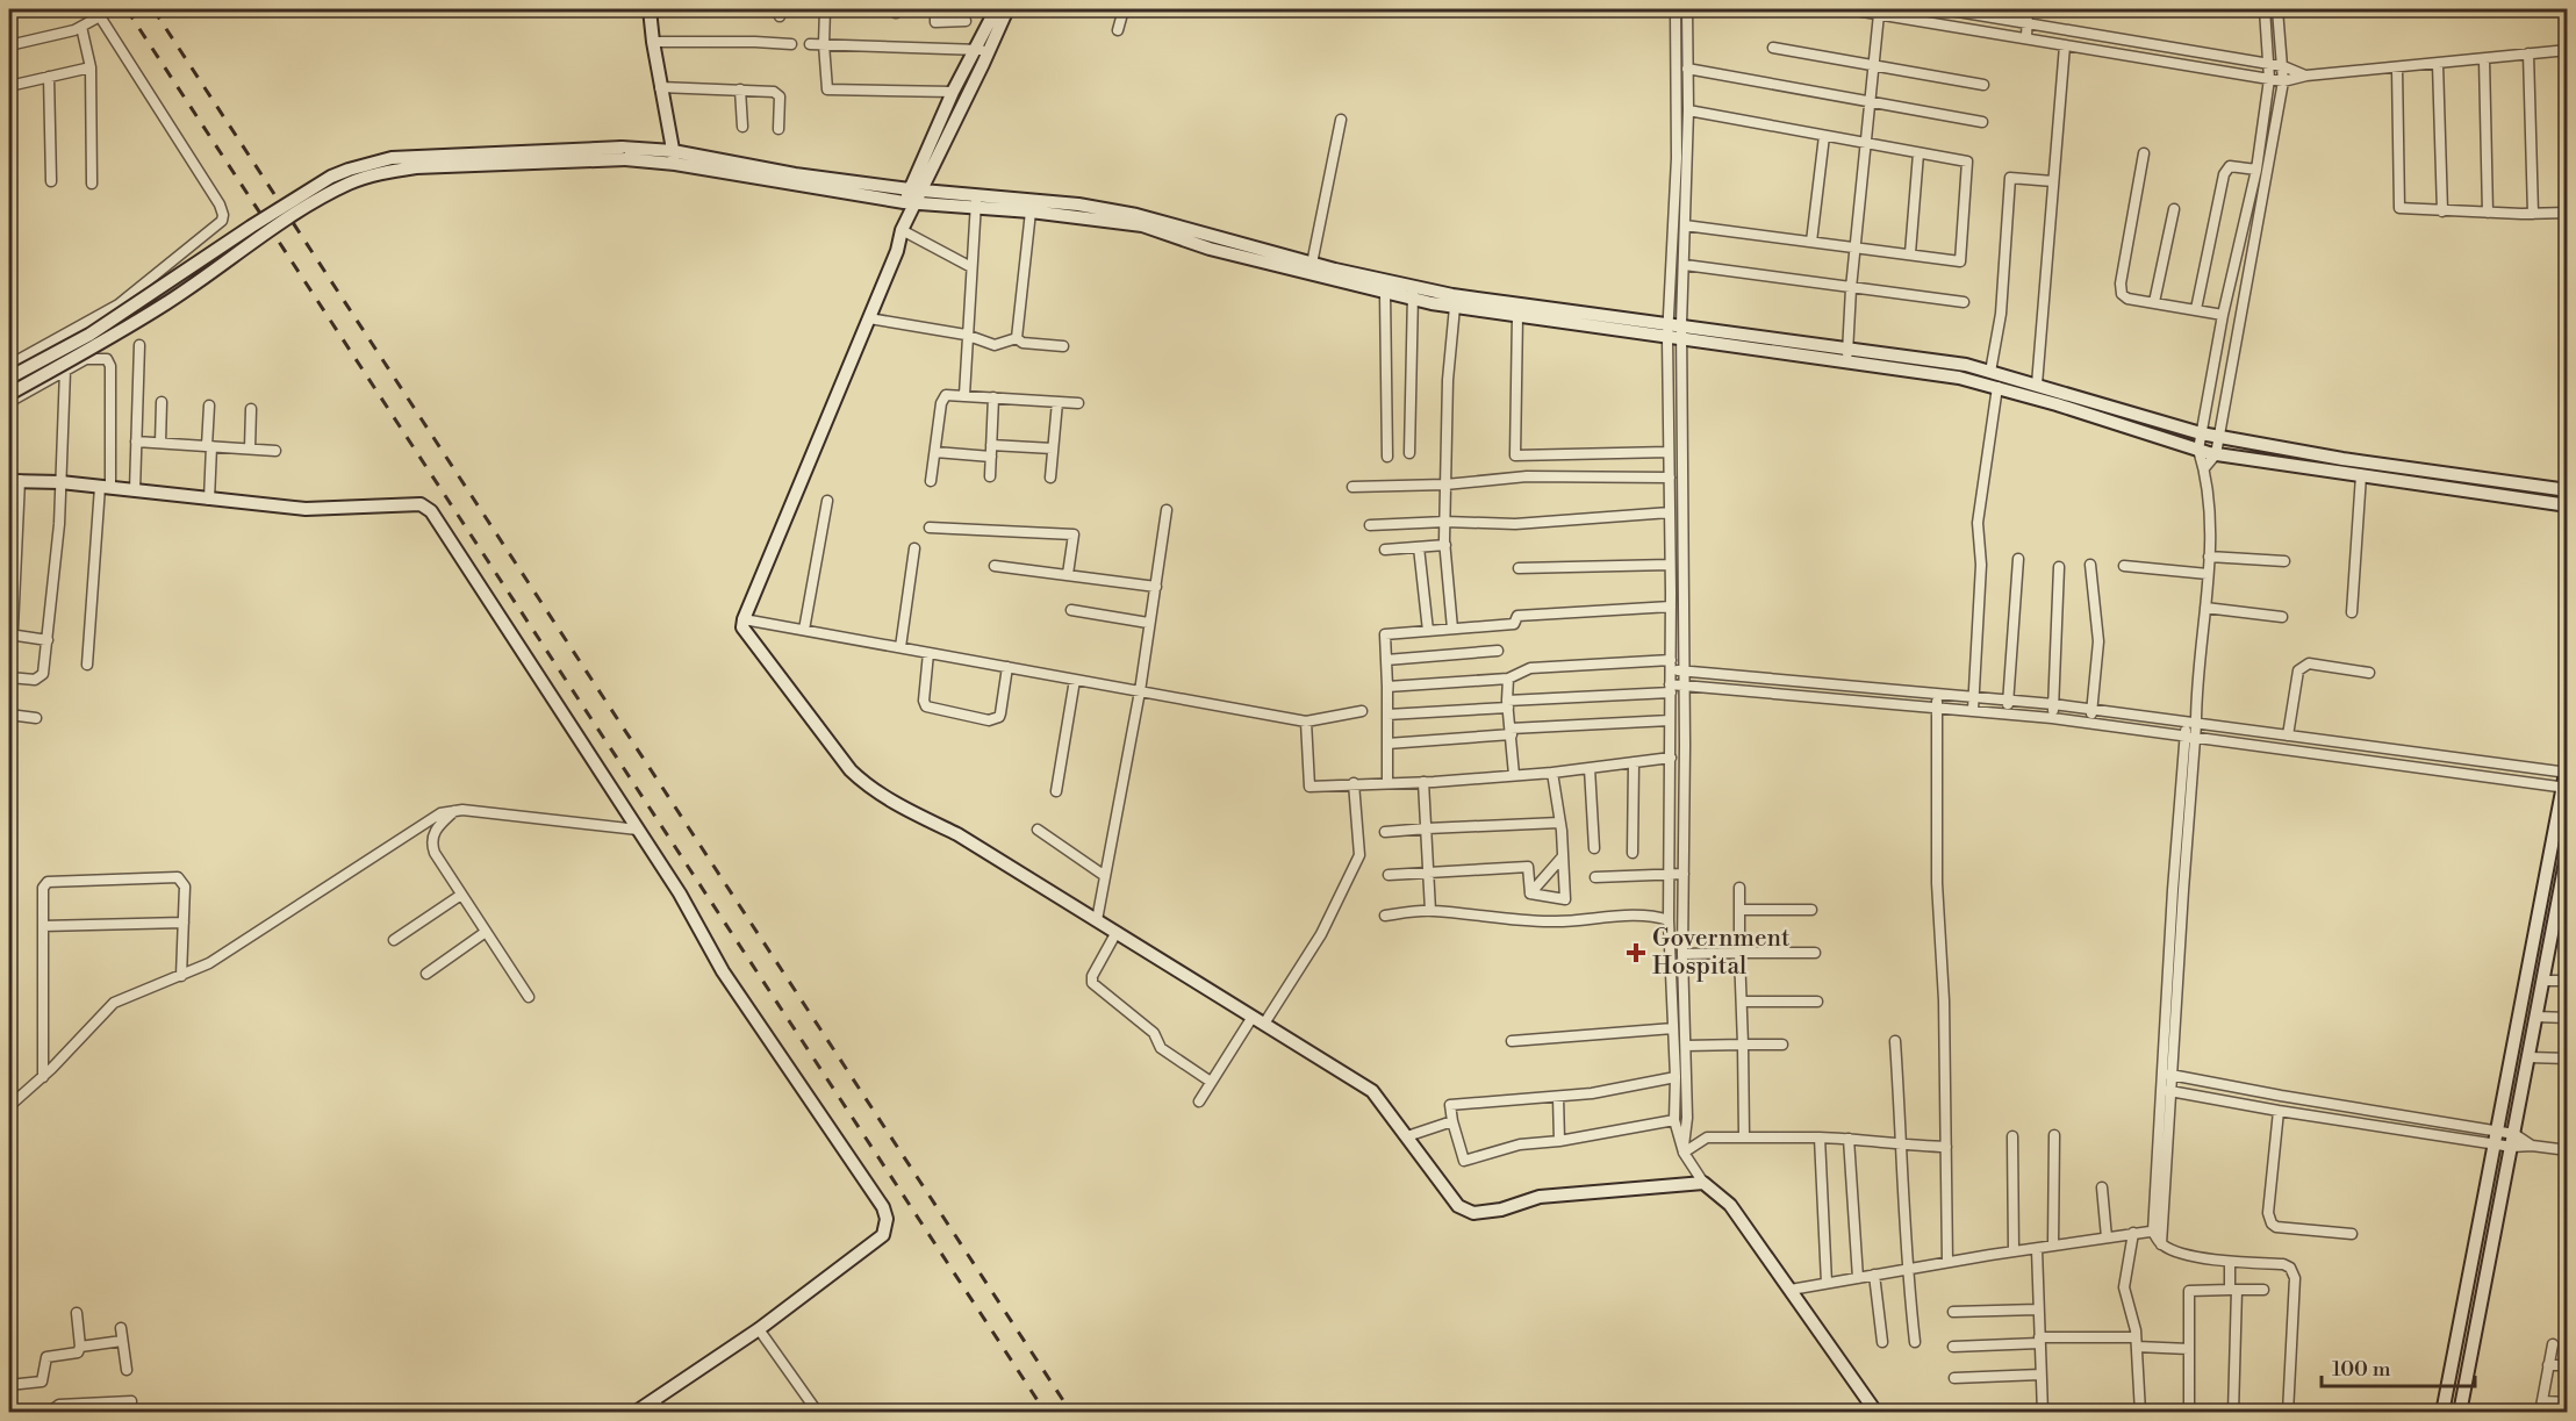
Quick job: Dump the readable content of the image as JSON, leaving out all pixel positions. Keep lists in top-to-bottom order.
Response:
{
  "places": {
    "health": ["Government Hospital"]
  },
  "scale_bar": "100 m"
}
